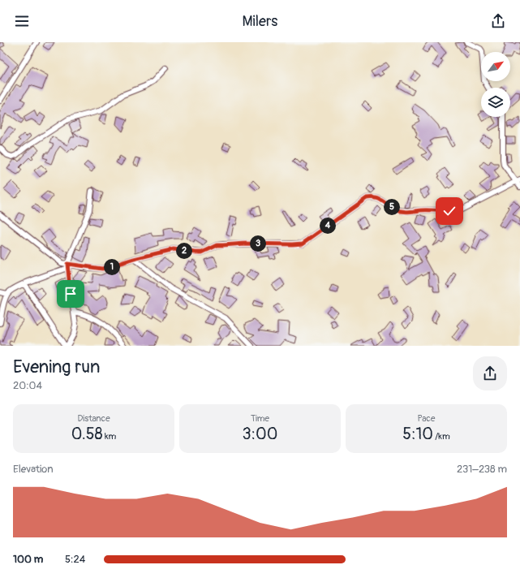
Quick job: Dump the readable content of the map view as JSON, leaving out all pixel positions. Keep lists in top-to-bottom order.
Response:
{
  "north": "top right",
  "page": {
    "header": "Milers",
    "pins": [
      "5",
      "4",
      "3",
      "2",
      "1"
    ],
    "heading": ["Evening run", "20:04"],
    "stats": [
      ["Distance", "0.58 km"],
      ["Time", "3:00"],
      ["Pace", "5:10 /km"]
    ],
    "chart": ["Elevation", "231–238 m"],
    "list": [
      {
        "name": "100 m",
        "note": "5:24"
      }
    ]
  }
}
